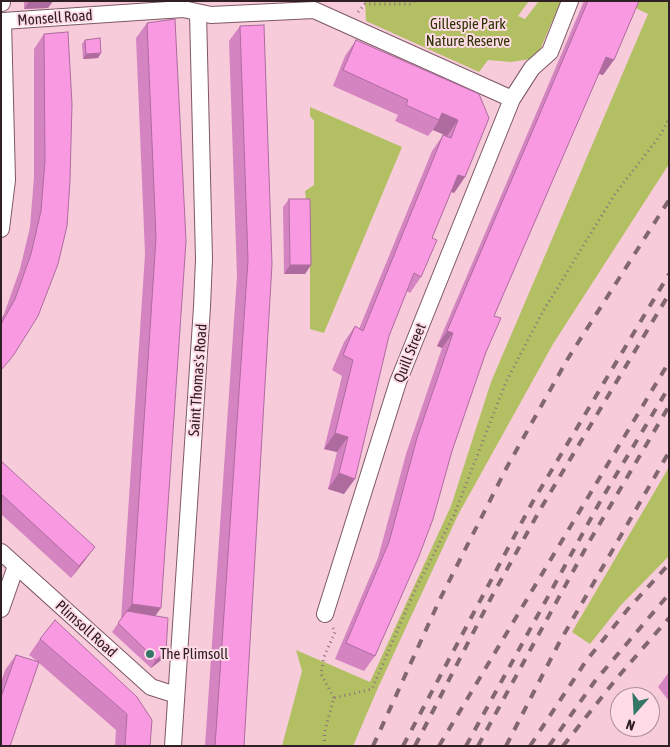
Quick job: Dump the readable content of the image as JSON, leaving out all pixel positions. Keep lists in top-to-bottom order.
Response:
{
  "streets": {
    "street": [
      "Monsell Road",
      "Quill Street",
      "Saint Thomas's Road",
      "Plimsoll Road"
    ]
  },
  "crossings": [
    ["Monsell Road", "Saint Thomas's Road"],
    ["Saint Thomas's Road", "Plimsoll Road"]
  ],
  "parks": ["Gillespie Park Nature Reserve"],
  "places": ["The Plimsoll"],
  "north": "bottom"
}
